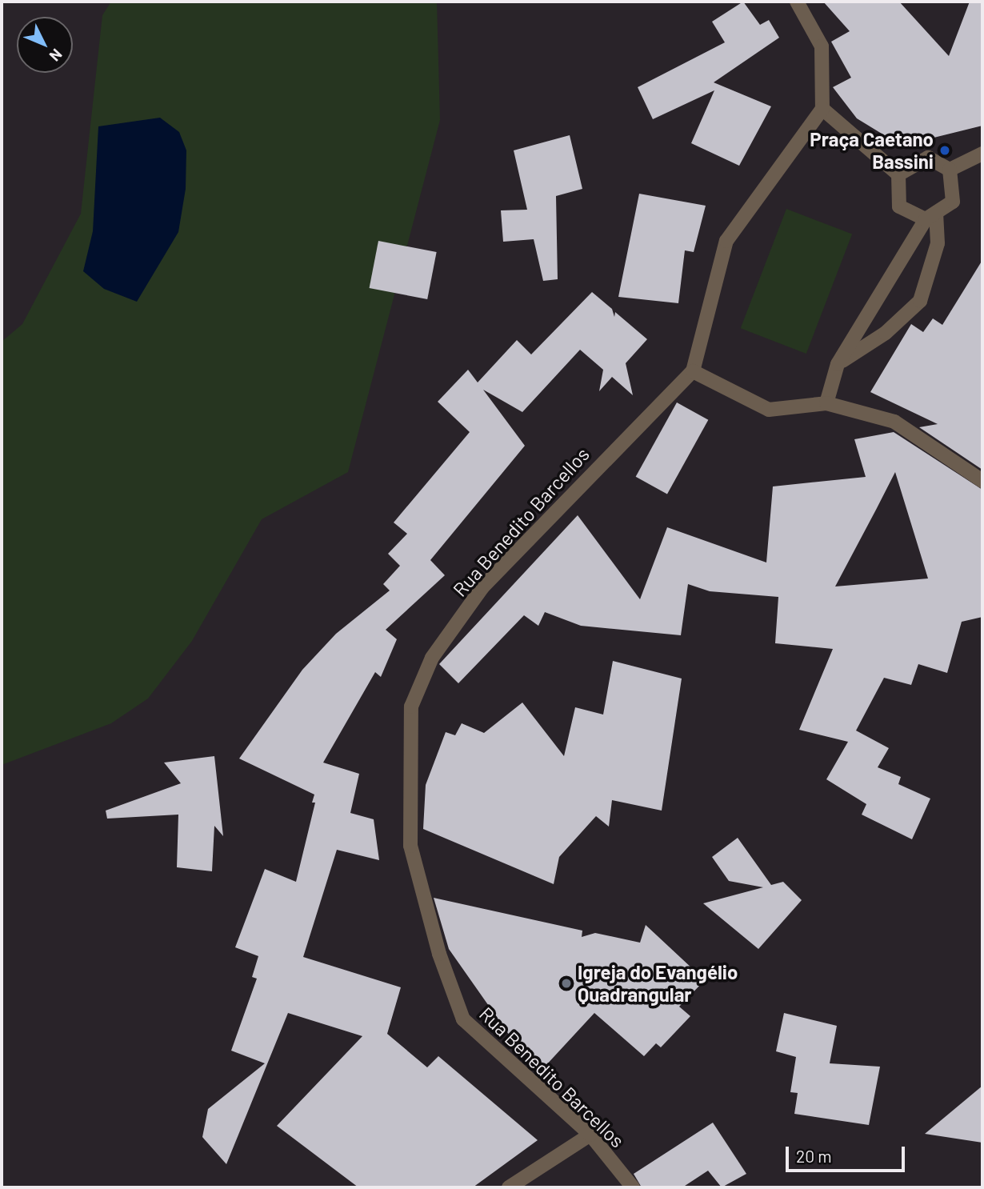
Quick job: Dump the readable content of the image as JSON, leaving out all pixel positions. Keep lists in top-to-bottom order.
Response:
{
  "streets": {
    "street": ["Rua Benedito Barcellos"]
  },
  "places": ["Praça Caetano Bassini", "Igreja do Evangélio Quadrangular"],
  "scale_bar": "20 m",
  "north": "bottom right"
}
